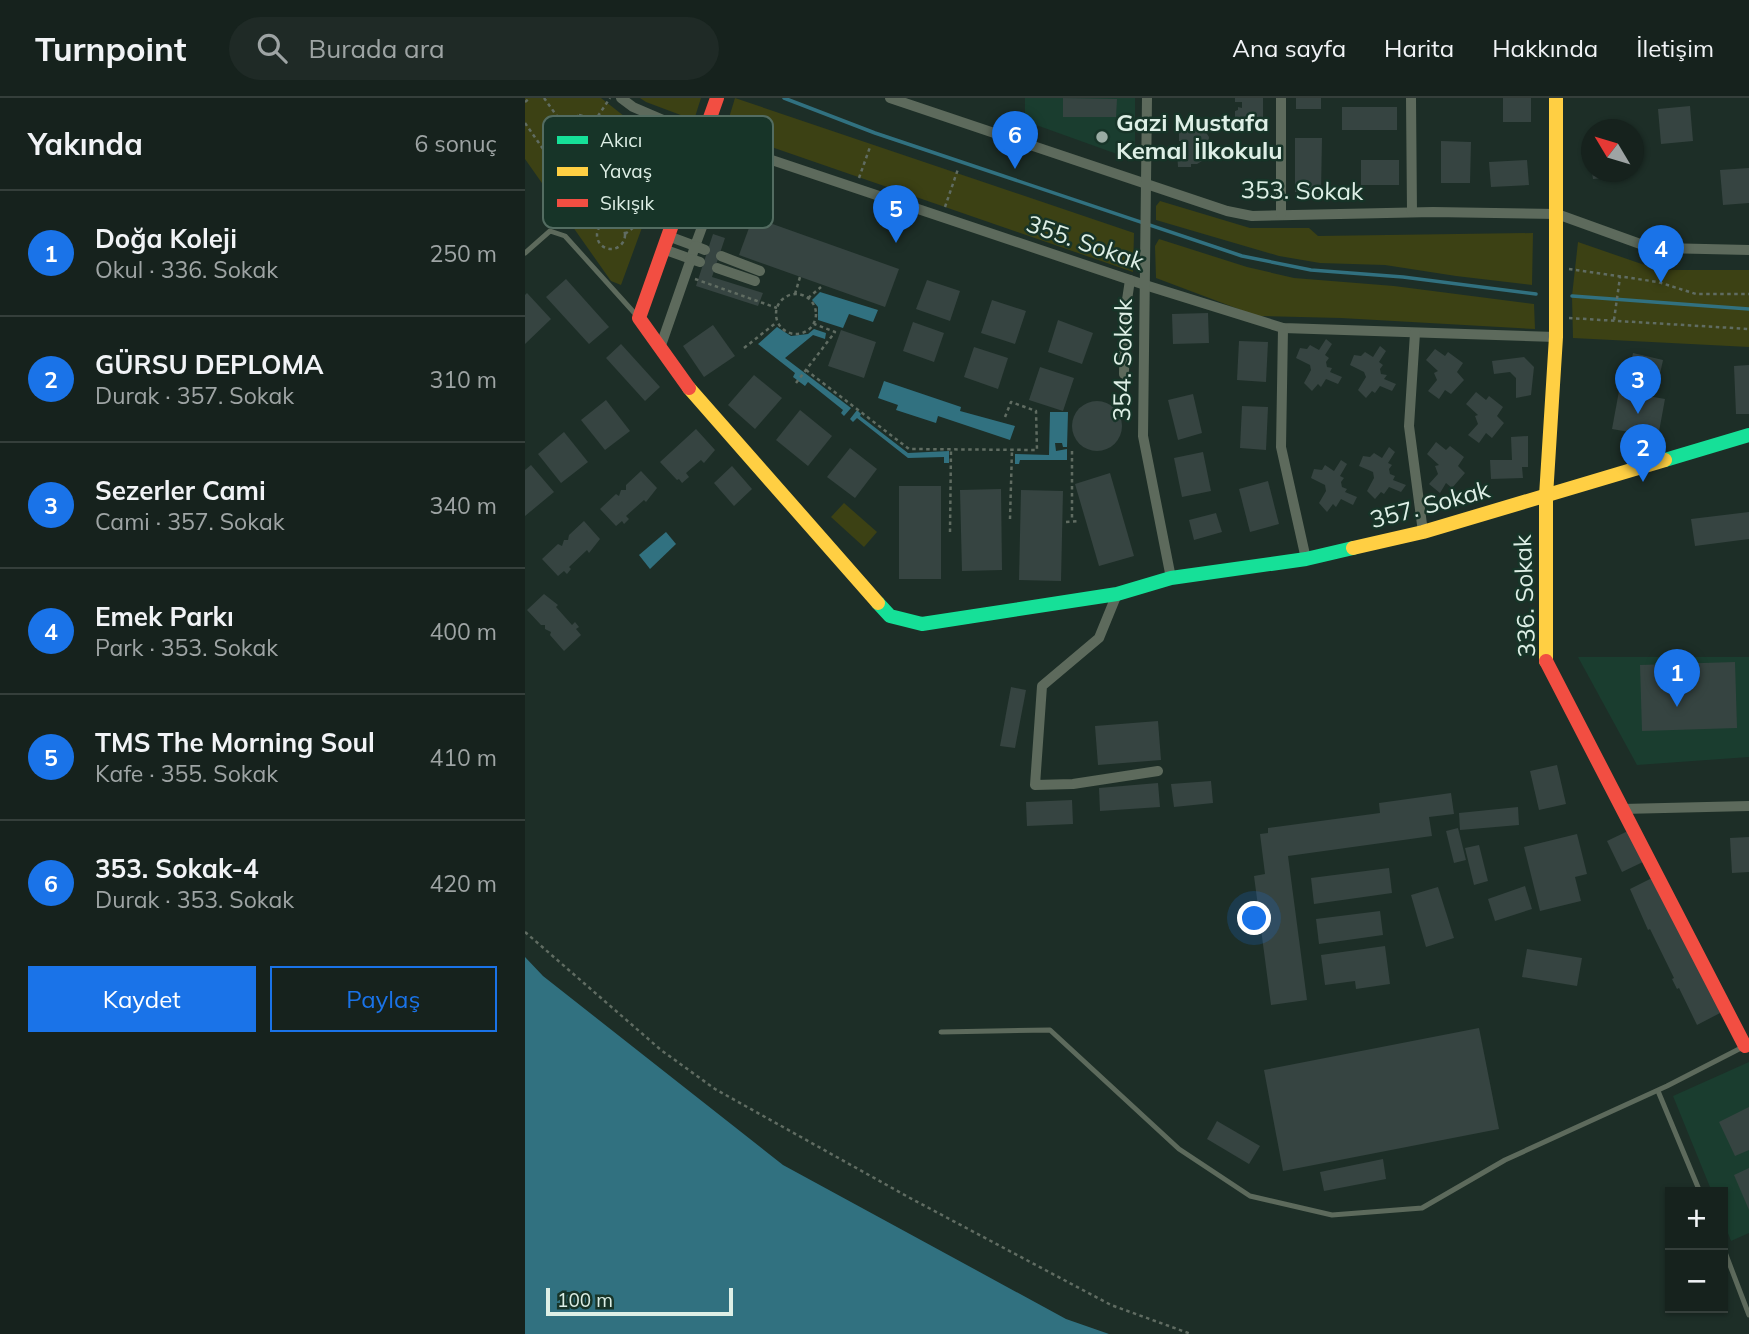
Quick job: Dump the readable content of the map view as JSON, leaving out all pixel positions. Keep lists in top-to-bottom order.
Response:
{
  "streets": {
    "street": [
      "353. Sokak",
      "355. Sokak",
      "354. Sokak",
      "357. Sokak",
      "336. Sokak"
    ]
  },
  "crossings": [
    ["353. Sokak", "354. Sokak"],
    ["353. Sokak", "336. Sokak"],
    ["355. Sokak", "354. Sokak"],
    ["355. Sokak", "336. Sokak"],
    ["354. Sokak", "357. Sokak"],
    ["357. Sokak", "336. Sokak"]
  ],
  "places": ["Gazi Mustafa Kemal İlkokulu"],
  "legend": ["Akıcı", "Yavaş", "Sıkışık"],
  "scale_bar": "100 m",
  "north": "top left",
  "page": {
    "header": "Turnpoint",
    "search": "Burada ara",
    "nav": [
      "Ana sayfa",
      "Harita",
      "Hakkında",
      "İletişim"
    ],
    "heading": ["Yakında", "6 sonuç"],
    "pins": [
      "6",
      "5",
      "4",
      "3",
      "2",
      "1"
    ],
    "list": [
      {
        "mark": "1",
        "name": "Doğa Koleji",
        "note": "Okul · 336. Sokak",
        "value": "250 m"
      },
      {
        "mark": "2",
        "name": "GÜRSU DEPLOMA",
        "note": "Durak · 357. Sokak",
        "value": "310 m"
      },
      {
        "mark": "3",
        "name": "Sezerler Cami",
        "note": "Cami · 357. Sokak",
        "value": "340 m"
      },
      {
        "mark": "4",
        "name": "Emek Parkı",
        "note": "Park · 353. Sokak",
        "value": "400 m"
      },
      {
        "mark": "5",
        "name": "TMS The Morning Soul",
        "note": "Kafe · 355. Sokak",
        "value": "410 m"
      },
      {
        "mark": "6",
        "name": "353. Sokak-4",
        "note": "Durak · 353. Sokak",
        "value": "420 m"
      }
    ],
    "buttons": ["Kaydet", "Paylaş"],
    "map_buttons": ["+", "−"],
    "scale": "100 m"
  }
}
